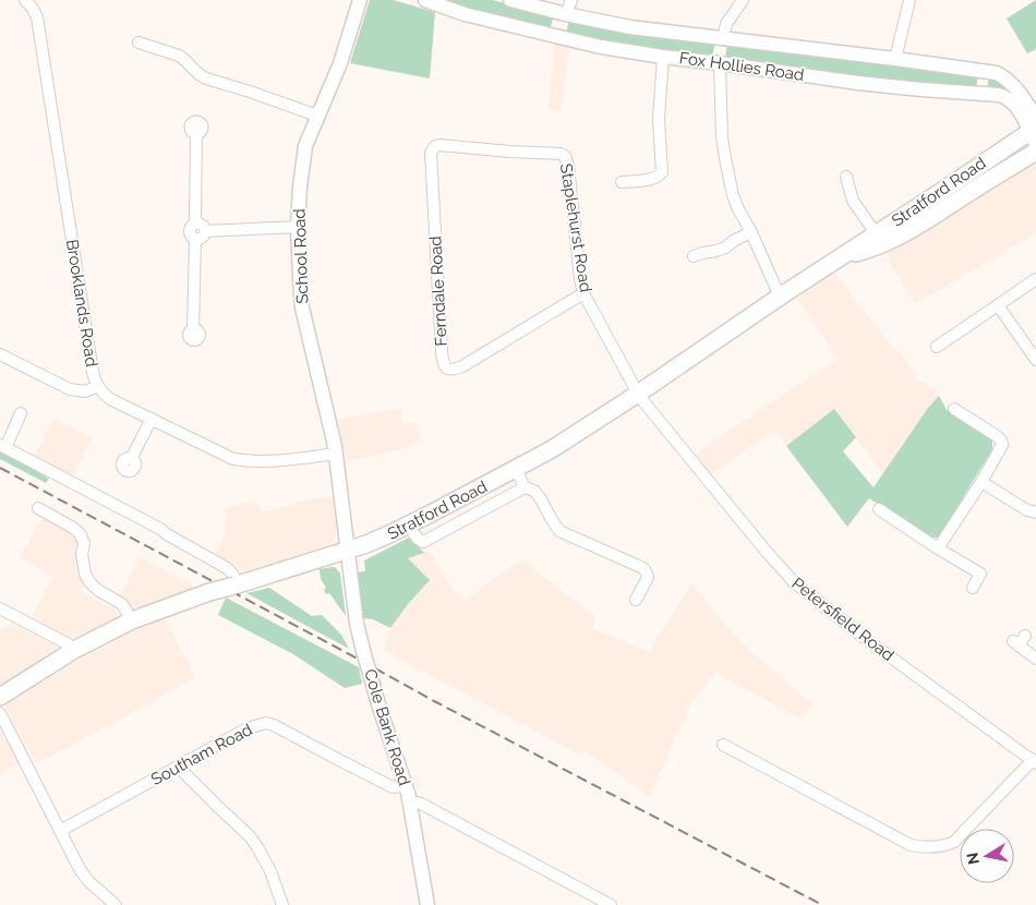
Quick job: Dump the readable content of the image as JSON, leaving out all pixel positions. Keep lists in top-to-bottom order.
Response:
{
  "streets": {
    "highway": ["Stratford Road"],
    "main road": ["Fox Hollies Road", "School Road", "Cole Bank Road"],
    "street": [
      "Staplehurst Road",
      "Ferndale Road",
      "Brooklands Road",
      "Petersfield Road",
      "Southam Road"
    ]
  },
  "crossings": [
    ["Fox Hollies Road", "Stratford Road"],
    ["Stratford Road", "Staplehurst Road"],
    ["Stratford Road", "School Road"],
    ["Stratford Road", "Petersfield Road"],
    ["Stratford Road", "Cole Bank Road"],
    ["Staplehurst Road", "Ferndale Road"],
    ["Staplehurst Road", "Petersfield Road"],
    ["School Road", "Brooklands Road"],
    ["School Road", "Cole Bank Road"],
    ["Cole Bank Road", "Southam Road"]
  ],
  "north": "left"
}
